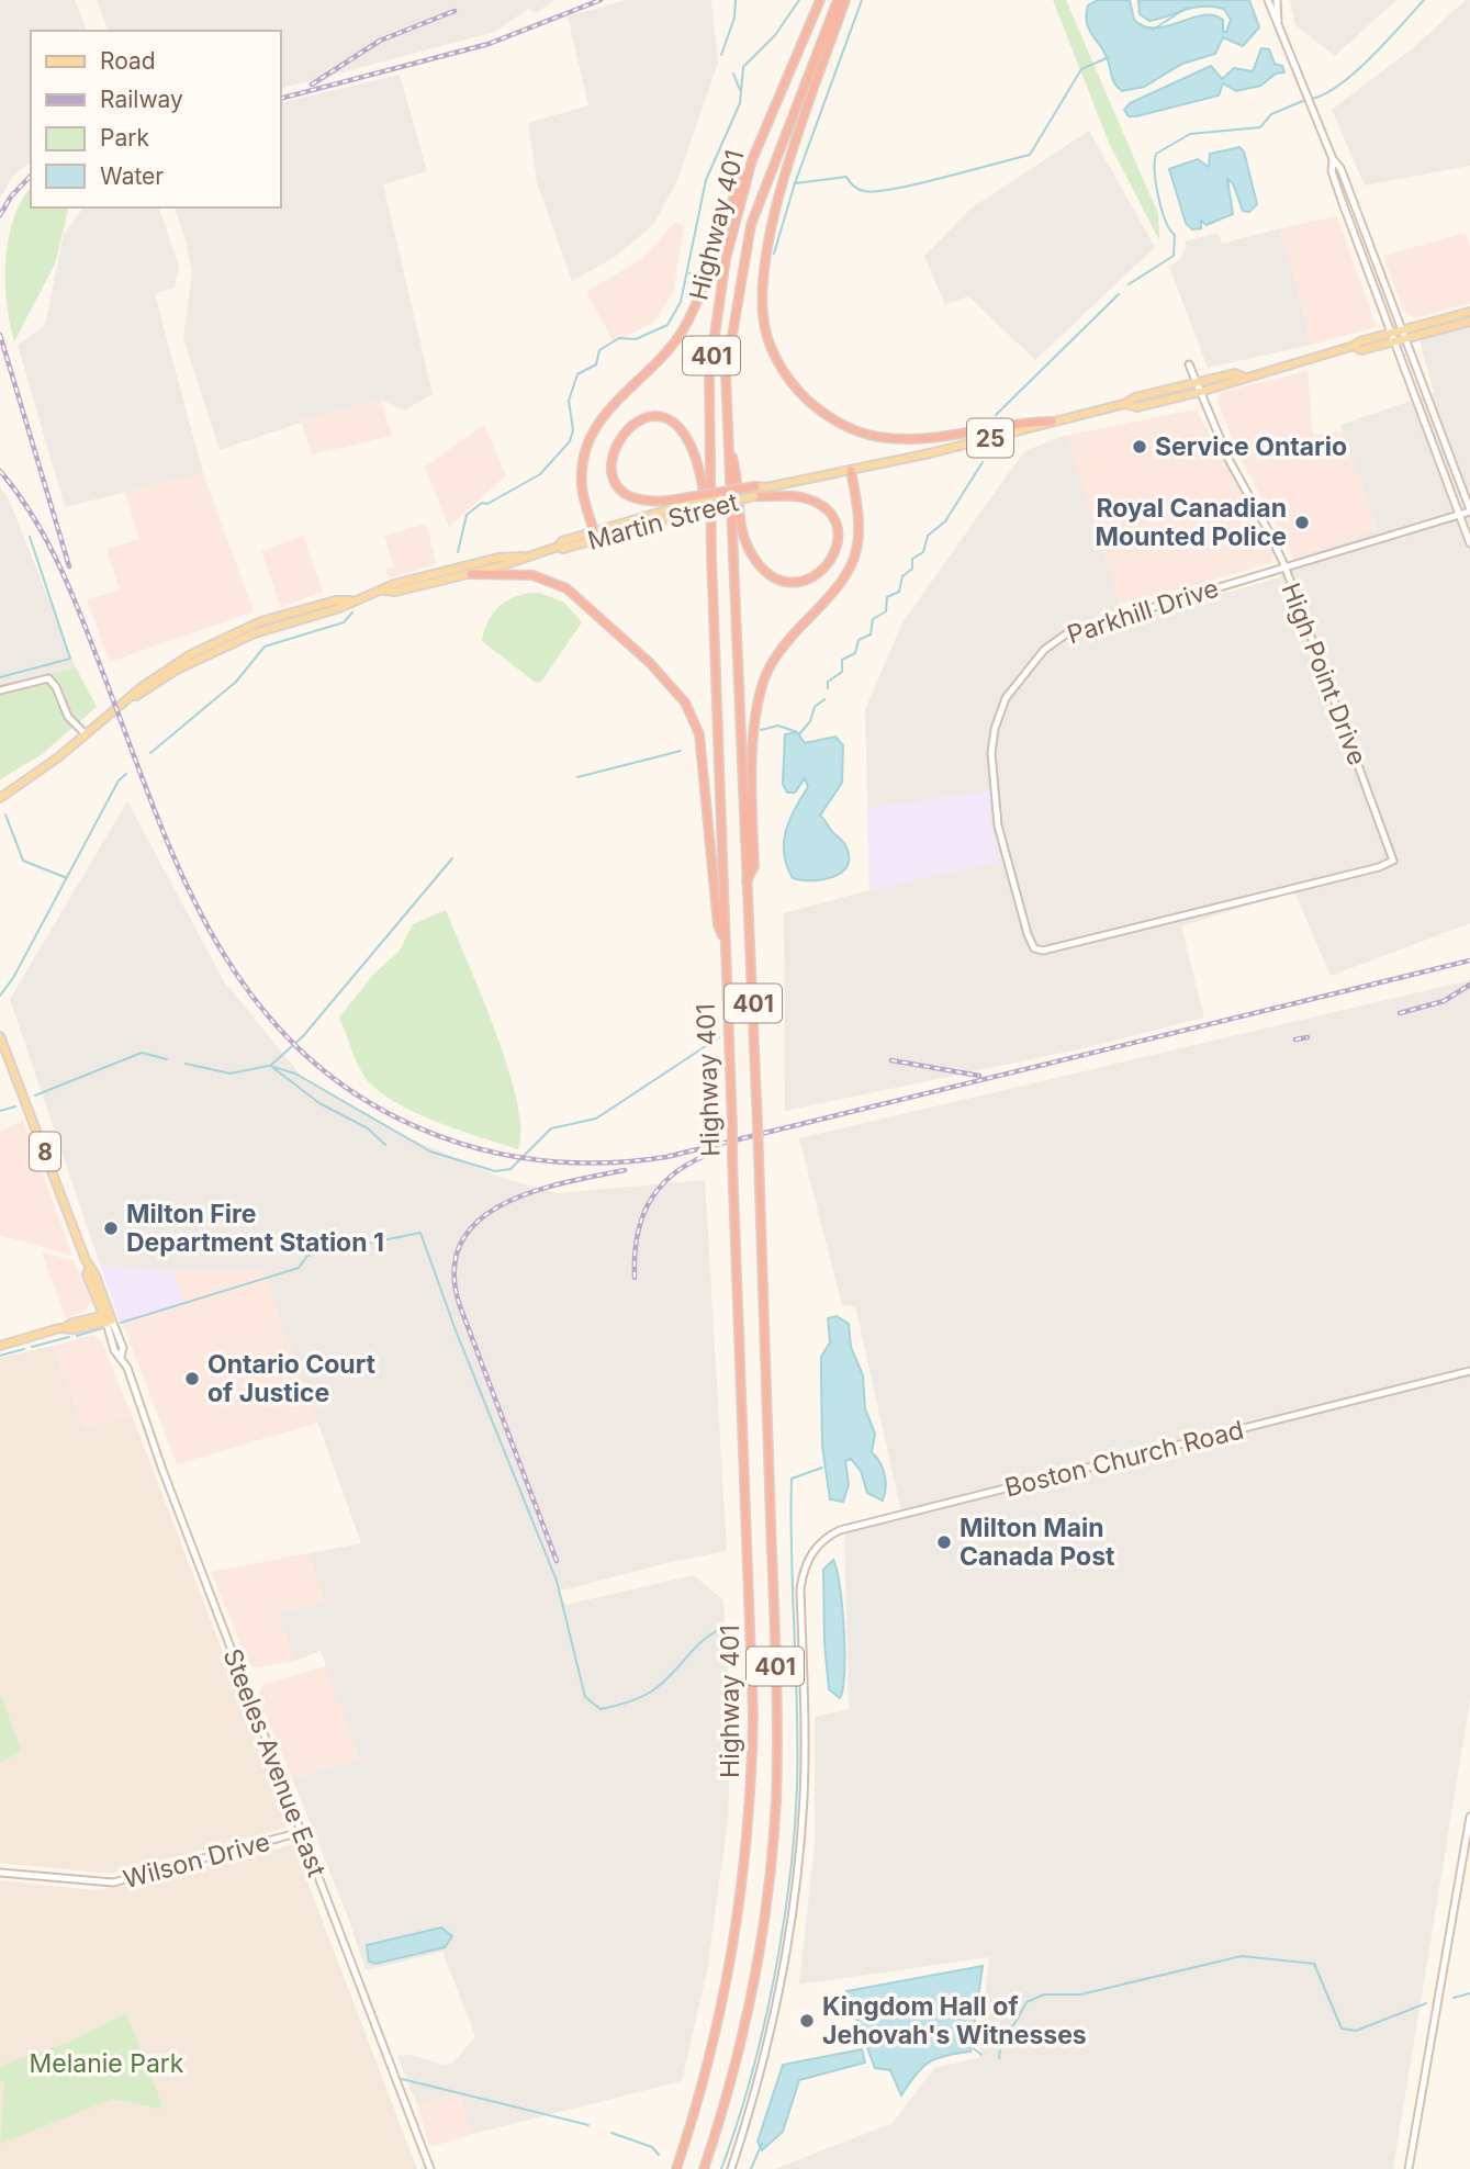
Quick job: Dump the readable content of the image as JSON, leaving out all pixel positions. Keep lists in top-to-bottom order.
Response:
{
  "streets": {
    "highway": ["Highway 401", "401"],
    "main road": [
      "25",
      "Martin Street",
      "8",
      "Steeles Avenue East"
    ],
    "street": [
      "Parkhill Drive",
      "High Point Drive",
      "Boston Church Road",
      "Wilson Drive"
    ]
  },
  "crossings": [
    ["25", "Martin Street"],
    ["25", "High Point Drive"],
    ["Parkhill Drive", "High Point Drive"],
    ["Steeles Avenue East", "Wilson Drive"]
  ],
  "parks": ["Melanie Park"],
  "places": [
    "Service Ontario",
    "Royal Canadian Mounted Police",
    "Milton Fire Department Station 1",
    "Ontario Court of Justice",
    "Milton Main Canada Post",
    "Kingdom Hall of Jehovah's Witnesses"
  ],
  "legend": [
    "Road",
    "Railway",
    "Park",
    "Water"
  ]
}
